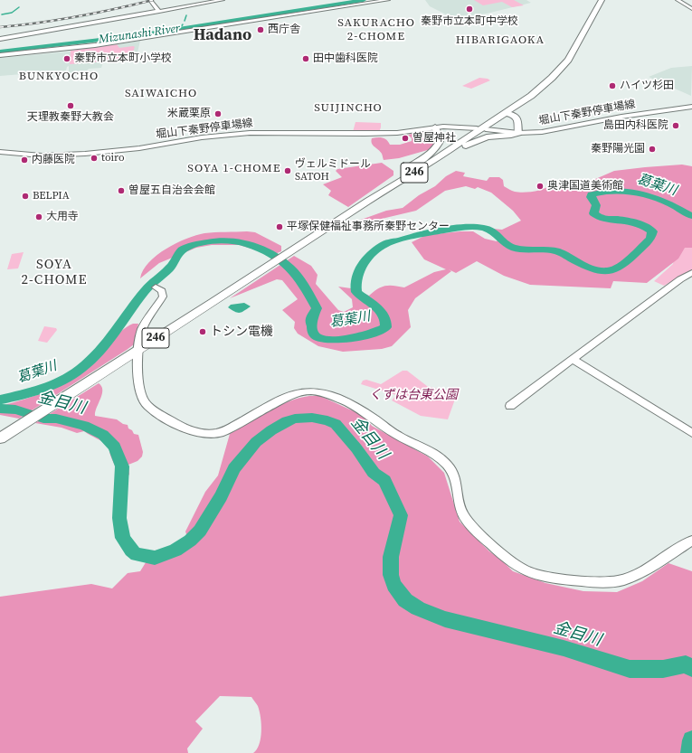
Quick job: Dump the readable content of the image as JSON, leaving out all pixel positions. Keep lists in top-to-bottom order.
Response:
{
  "streets": {
    "highway": ["246"],
    "main road": ["堀山下秦野停車場線"]
  },
  "districts": [
    "SAKURACHO 2-CHOME",
    "Hadano",
    "HIBARIGAOKA",
    "BUNKYOCHO",
    "SAIWAICHO",
    "SUIJINCHO",
    "SOYA 1-CHOME",
    "SOYA 2-CHOME"
  ],
  "water": ["Mizunashi River", "葛葉川", "金目川"],
  "parks": ["くずは台東公園"],
  "places": [
    "秦野市立本町中学校",
    "西庁舎",
    "秦野市立本町小学校",
    "田中歯科医院",
    "ハイツ杉田",
    "天理教秦野大教会",
    "米蔵栗原",
    "島田内科医院",
    "曽屋神社",
    "秦野陽光園",
    "toiro",
    "内藤医院",
    "ヴェルミドール SATOH",
    "奥津国道美術館",
    "曽屋五自治会会館",
    "BELPIA",
    "大用寺",
    "平塚保健福祉事務所秦野センター",
    "トシン電機"
  ]
}
